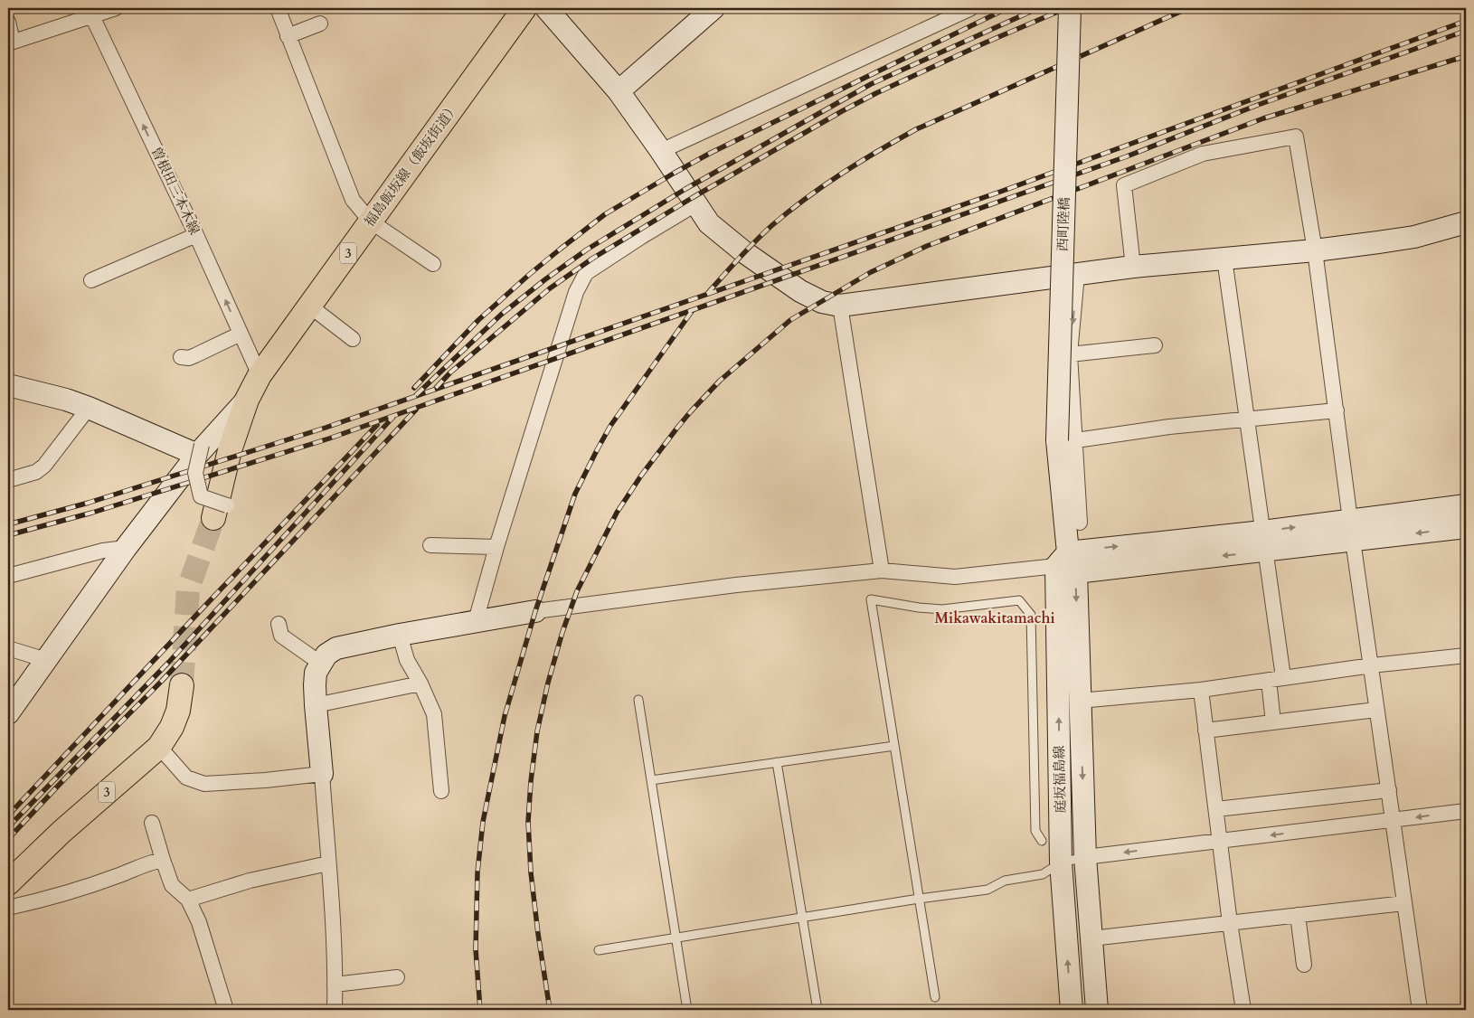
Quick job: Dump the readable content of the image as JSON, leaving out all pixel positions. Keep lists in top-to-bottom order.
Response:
{
  "streets": {
    "main road": ["福島飯坂線（飯坂街道）", "3"],
    "street": ["曽根田三本木線", "西町陸橋", "庭坂福島線"]
  },
  "crossings": [
    ["福島飯坂線（飯坂街道）", "曽根田三本木線"],
    ["西町陸橋", "庭坂福島線"]
  ],
  "one_way": ["曽根田三本木線"],
  "districts": ["Mikawakitamachi"]
}
